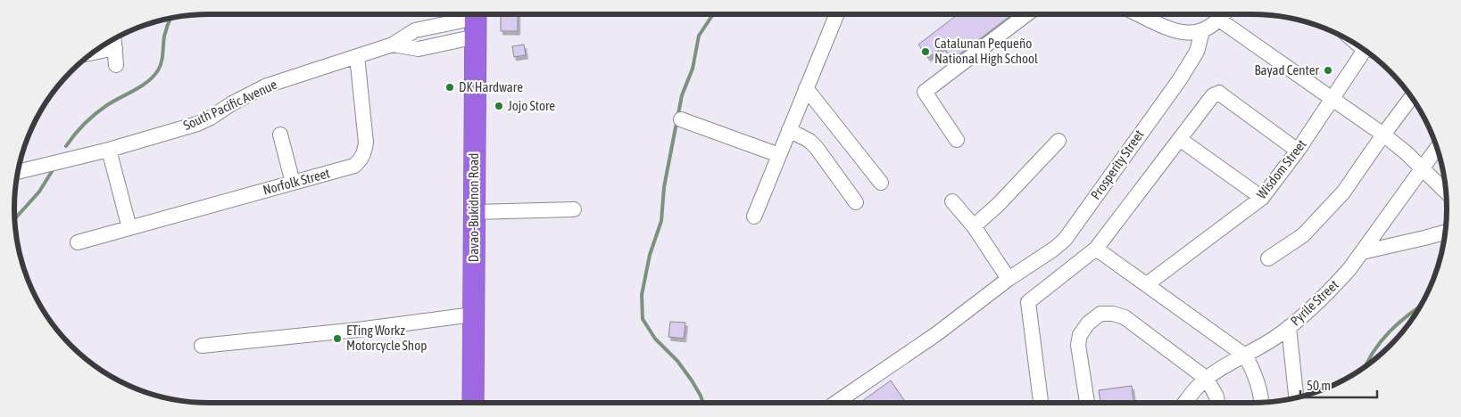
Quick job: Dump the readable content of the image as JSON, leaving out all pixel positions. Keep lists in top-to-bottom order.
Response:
{
  "streets": {
    "highway": ["Davao-Bukidnon Road"],
    "street": [
      "South Pacific Avenue",
      "Prosperity Street",
      "Wisdom Street",
      "Norfolk Street",
      "Pyrile Street"
    ]
  },
  "crossings": [
    ["South Pacific Avenue", "Norfolk Street"],
    ["South Pacific Avenue", "Davao-Bukidnon Road"]
  ],
  "places": [
    "Catalunan Pequeño National High School",
    "Bayad Center",
    "DK Hardware",
    "Jojo Store",
    "ETing Workz Motorcycle Shop"
  ],
  "scale_bar": "50 m"
}
